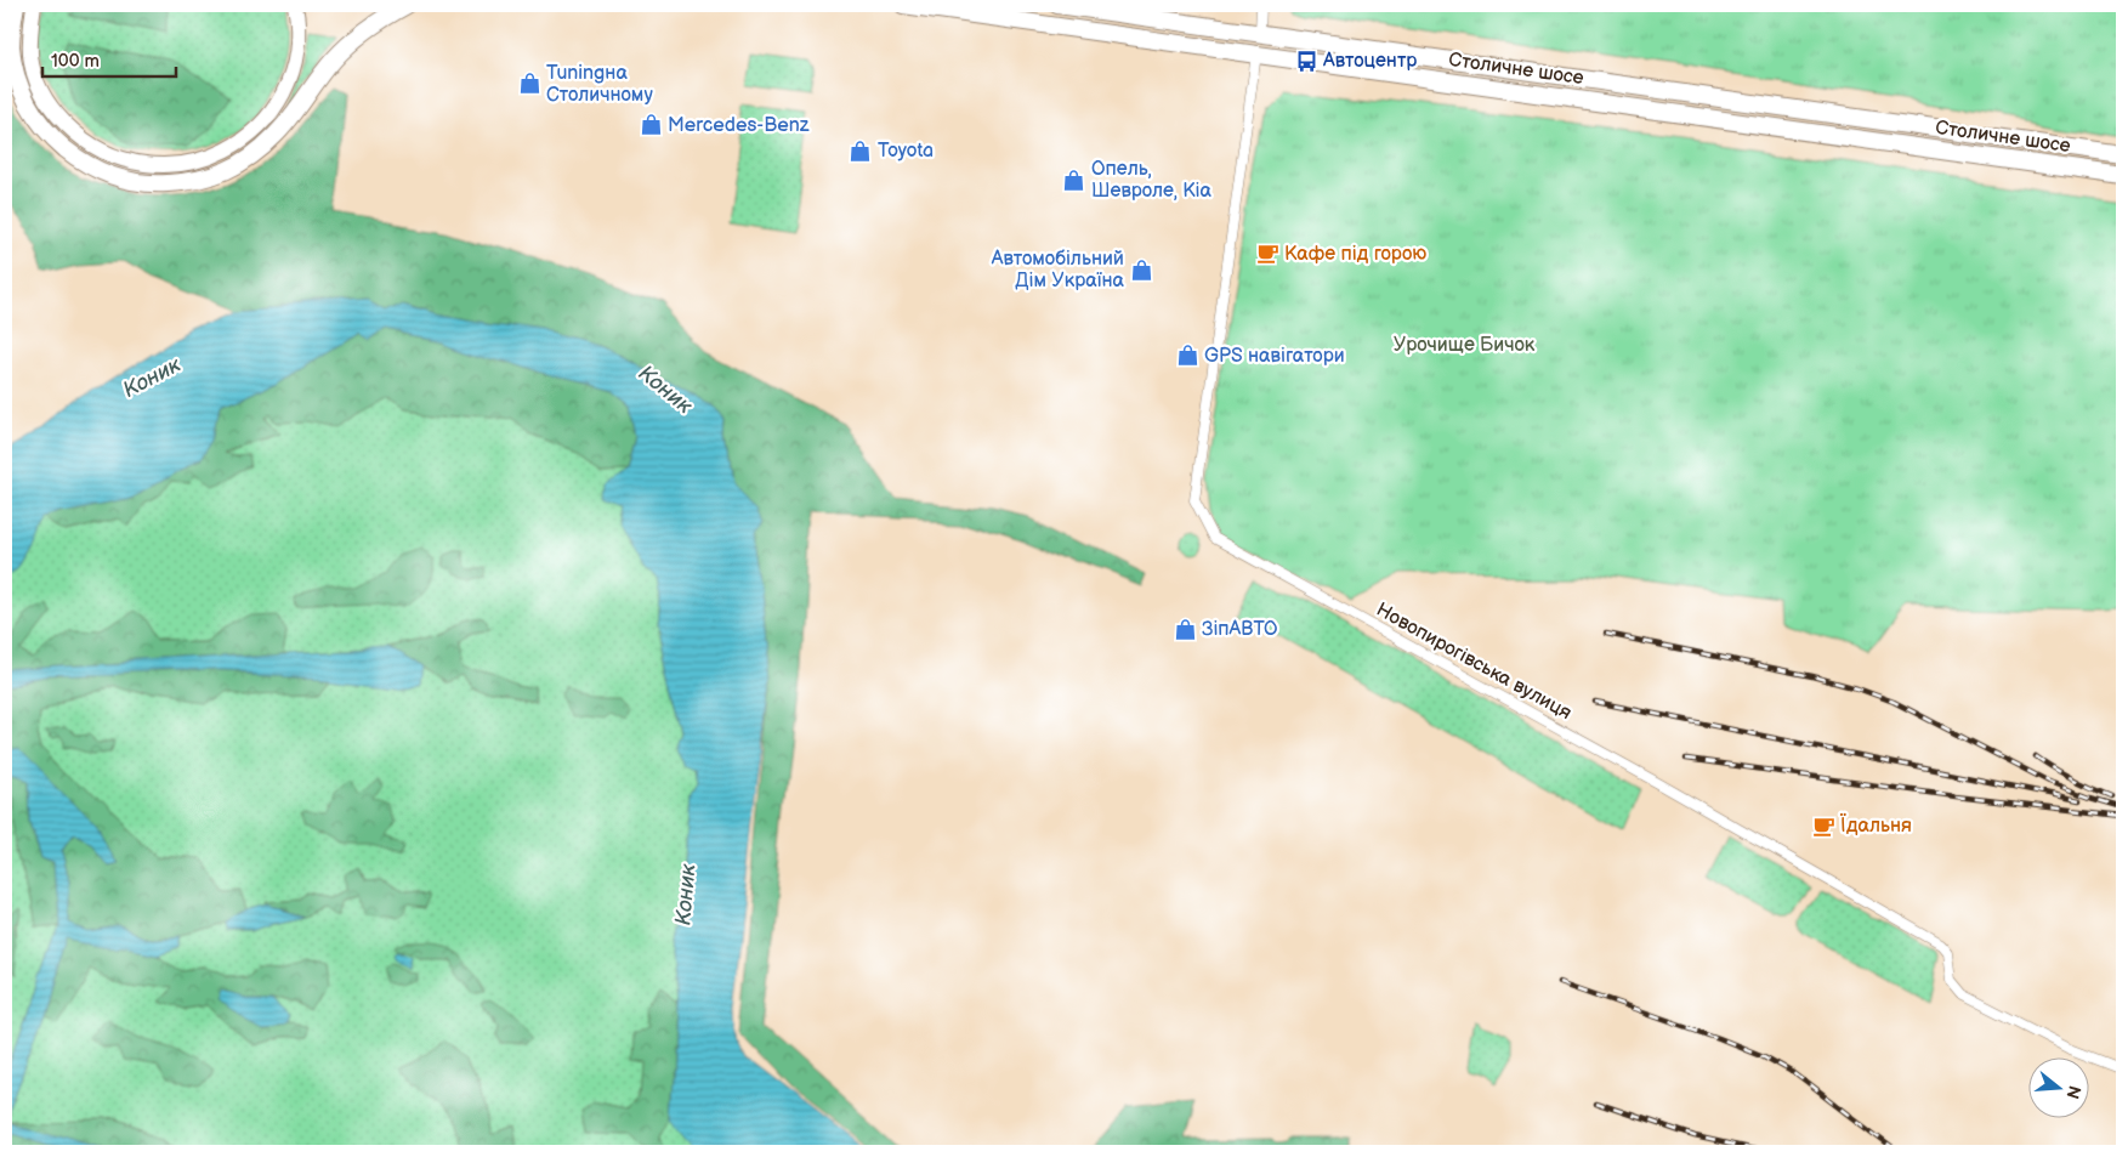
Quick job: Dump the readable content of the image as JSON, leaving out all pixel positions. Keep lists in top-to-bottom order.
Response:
{
  "streets": {
    "highway": ["Столичне шосе"],
    "street": ["Новопирогівська вулиця"]
  },
  "crossings": [
    ["Столичне шосе", "Новопирогівська вулиця"]
  ],
  "water": ["Коник"],
  "parks": ["Урочище Бичок"],
  "places": {
    "bus stop": ["Автоцентр"],
    "shop": [
      "Tuningна Столичному",
      "Mercedes-Benz",
      "Toyota",
      "Опель, Шевроле, Кіа",
      "Автомобільний Дім Україна",
      "GPS навігатори",
      "ЗіпАВТО"
    ],
    "cafe": ["Кафе під горою", "Їдальня"]
  },
  "scale_bar": "100 m",
  "north": "right"
}
